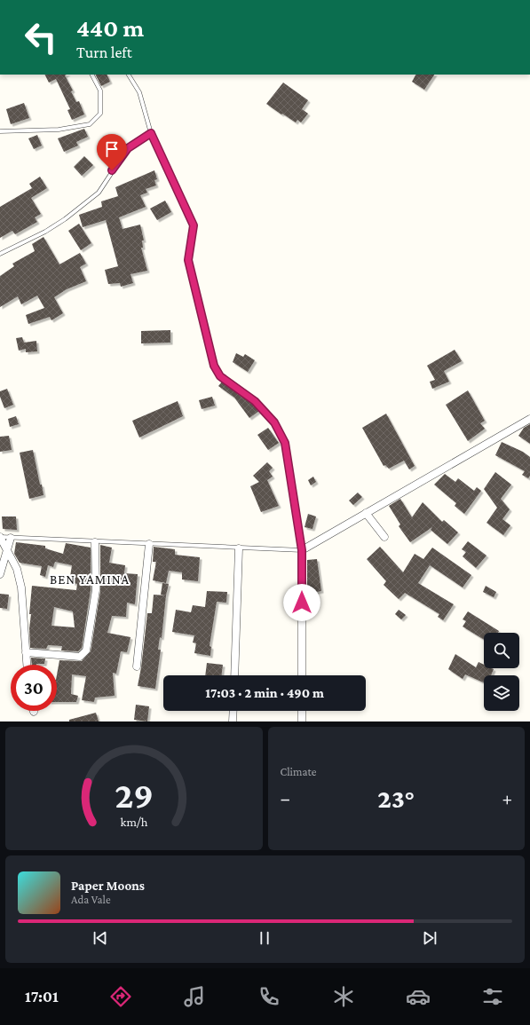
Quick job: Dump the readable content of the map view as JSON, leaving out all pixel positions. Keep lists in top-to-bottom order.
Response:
{
  "districts": ["BEN YAMINA"],
  "page": {
    "turn": ["440 m", "Turn left"],
    "limit": "30",
    "trip": "17:03 · 2 min · 490 m",
    "tile": "Climate",
    "heat": ["−", "23°", "+"],
    "song": ["Paper Moons", "Ada Vale"],
    "tabs": "17:01",
    "gauge": ["29", "km/h"]
  }
}
